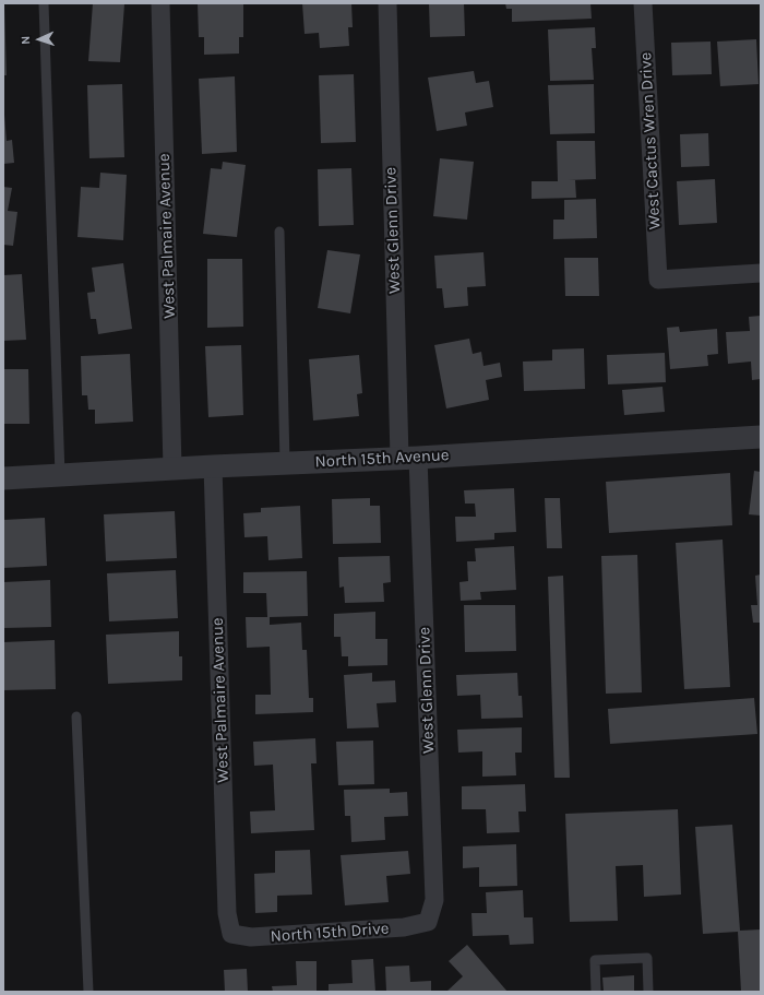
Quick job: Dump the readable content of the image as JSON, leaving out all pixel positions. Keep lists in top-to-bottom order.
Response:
{
  "streets": {
    "street": [
      "West Cactus Wren Drive",
      "West Glenn Drive",
      "West Palmaire Avenue",
      "North 15th Avenue",
      "North 15th Drive"
    ]
  },
  "crossings": [
    ["West Glenn Drive", "North 15th Avenue"],
    ["West Glenn Drive", "North 15th Drive"],
    ["West Palmaire Avenue", "North 15th Avenue"],
    ["West Palmaire Avenue", "North 15th Drive"]
  ],
  "north": "left"
}
